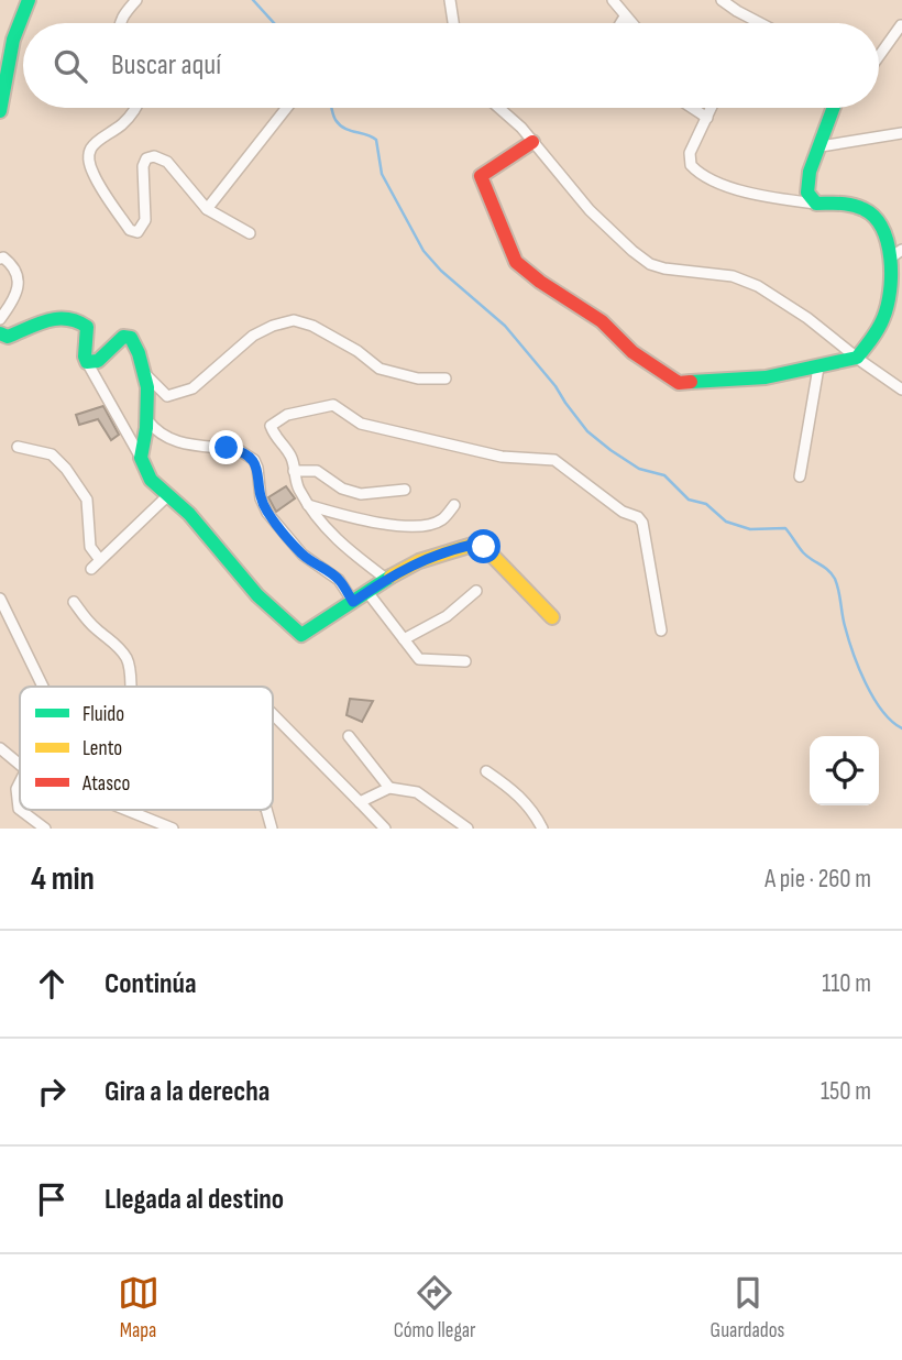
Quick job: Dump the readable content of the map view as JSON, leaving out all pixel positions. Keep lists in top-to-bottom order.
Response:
{
  "legend": ["Fluido", "Lento", "Atasco"],
  "page": {
    "search": "Buscar aquí",
    "heading": ["4 min", "A pie · 260 m"],
    "list": [
      ["Continúa", "110 m"],
      ["Gira a la derecha", "150 m"],
      "Llegada al destino"
    ],
    "nav": ["Mapa", "Cómo llegar", "Guardados"]
  }
}
